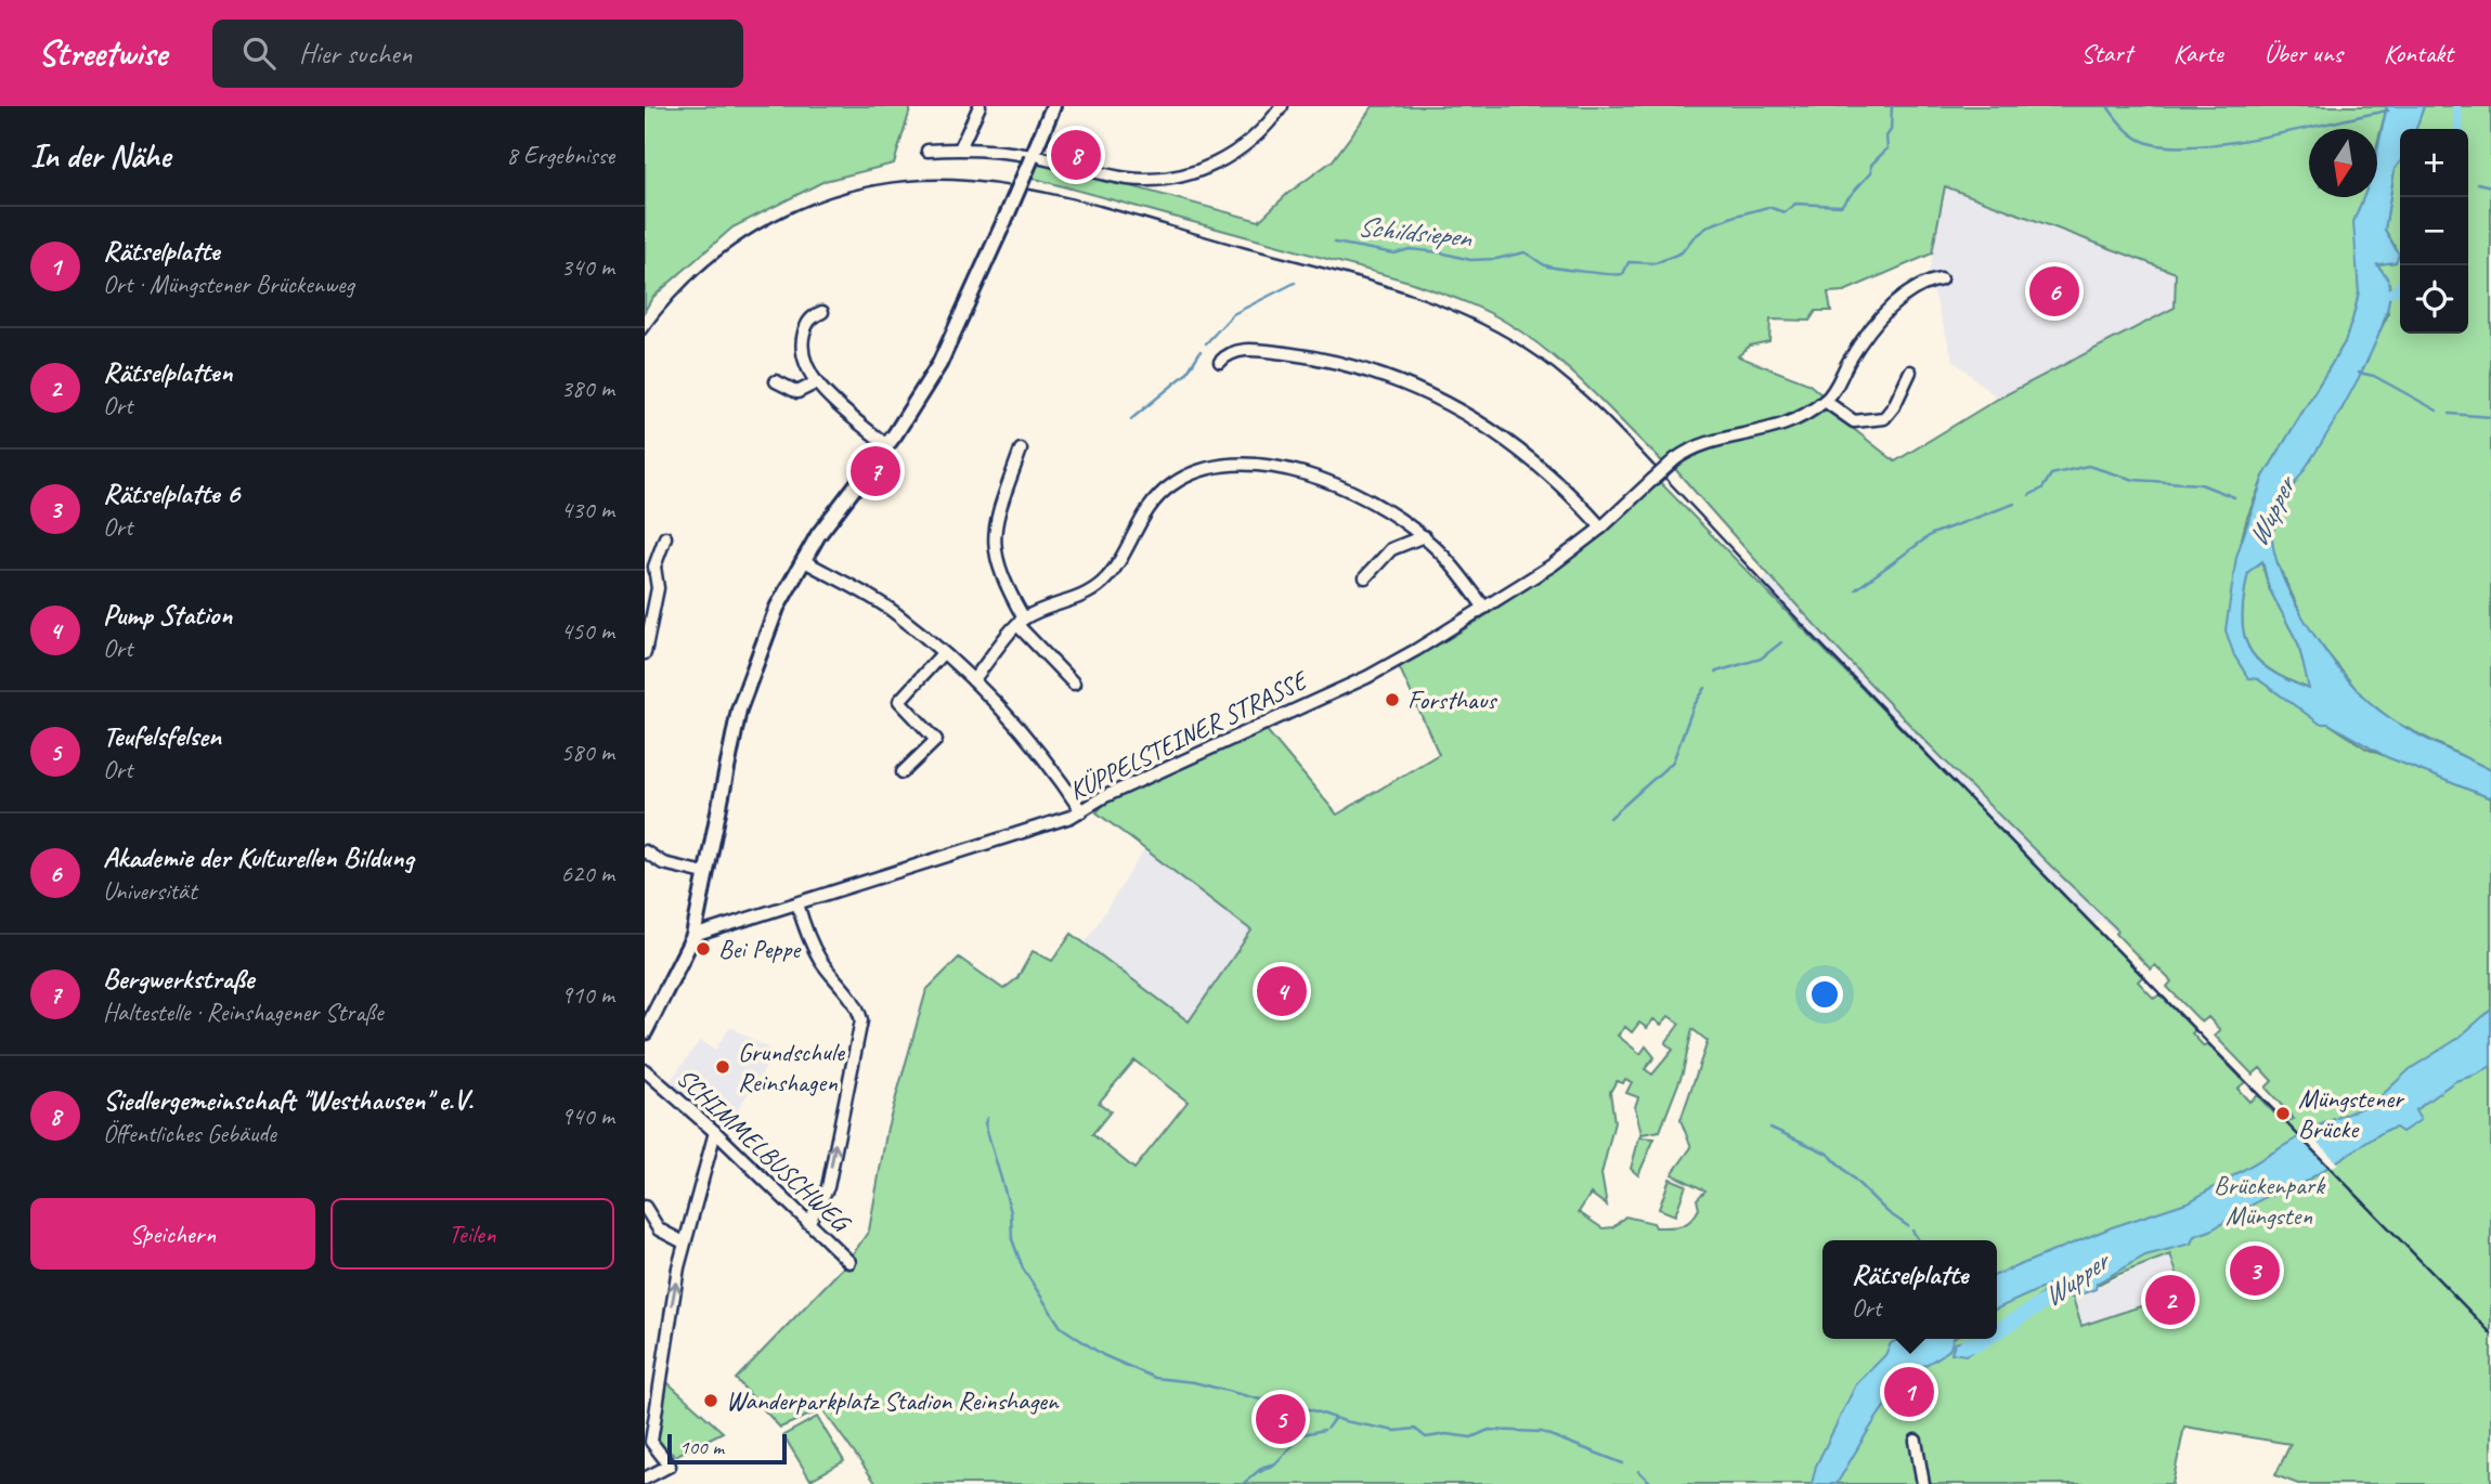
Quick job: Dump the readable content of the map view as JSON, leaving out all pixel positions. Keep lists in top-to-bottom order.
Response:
{
  "streets": {
    "street": ["KÜPPELSTEINER STRASSE", "SCHIMMELBUSCHWEG"]
  },
  "water": ["Schildsiepen", "Wupper"],
  "parks": ["Brückenpark Müngsten"],
  "places": [
    "Forsthaus",
    "Bei Peppe",
    "Grundschule Reinshagen",
    "Müngstener Brücke",
    "Wanderparkplatz Stadion Reinshagen"
  ],
  "scale_bar": "100 m",
  "north": "bottom",
  "page": {
    "header": "Streetwise",
    "search": "Hier suchen",
    "nav": [
      "Start",
      "Karte",
      "Über uns",
      "Kontakt"
    ],
    "heading": ["In der Nähe", "8 Ergebnisse"],
    "pins": [
      "8",
      "6",
      "7",
      "4",
      "3",
      "2",
      "1",
      "5"
    ],
    "map_buttons": ["+", "−"],
    "list": [
      {
        "mark": "1",
        "name": "Rätselplatte",
        "note": "Ort · Müngstener Brückenweg",
        "value": "340 m"
      },
      {
        "mark": "2",
        "name": "Rätselplatten",
        "note": "Ort",
        "value": "380 m"
      },
      {
        "mark": "3",
        "name": "Rätselplatte 6",
        "note": "Ort",
        "value": "430 m"
      },
      {
        "mark": "4",
        "name": "Pump Station",
        "note": "Ort",
        "value": "450 m"
      },
      {
        "mark": "5",
        "name": "Teufelsfelsen",
        "note": "Ort",
        "value": "580 m"
      },
      {
        "mark": "6",
        "name": "Akademie der Kulturellen Bildung",
        "note": "Universität",
        "value": "620 m"
      },
      {
        "mark": "7",
        "name": "Bergwerkstraße",
        "note": "Haltestelle · Reinshagener Straße",
        "value": "910 m"
      },
      {
        "mark": "8",
        "name": "Siedlergemeinschaft \"Westhausen\" e.V.",
        "note": "Öffentliches Gebäude",
        "value": "940 m"
      }
    ],
    "buttons": ["Speichern", "Teilen"],
    "popup": ["Rätselplatte", "Ort"],
    "scale": "100 m"
  }
}
